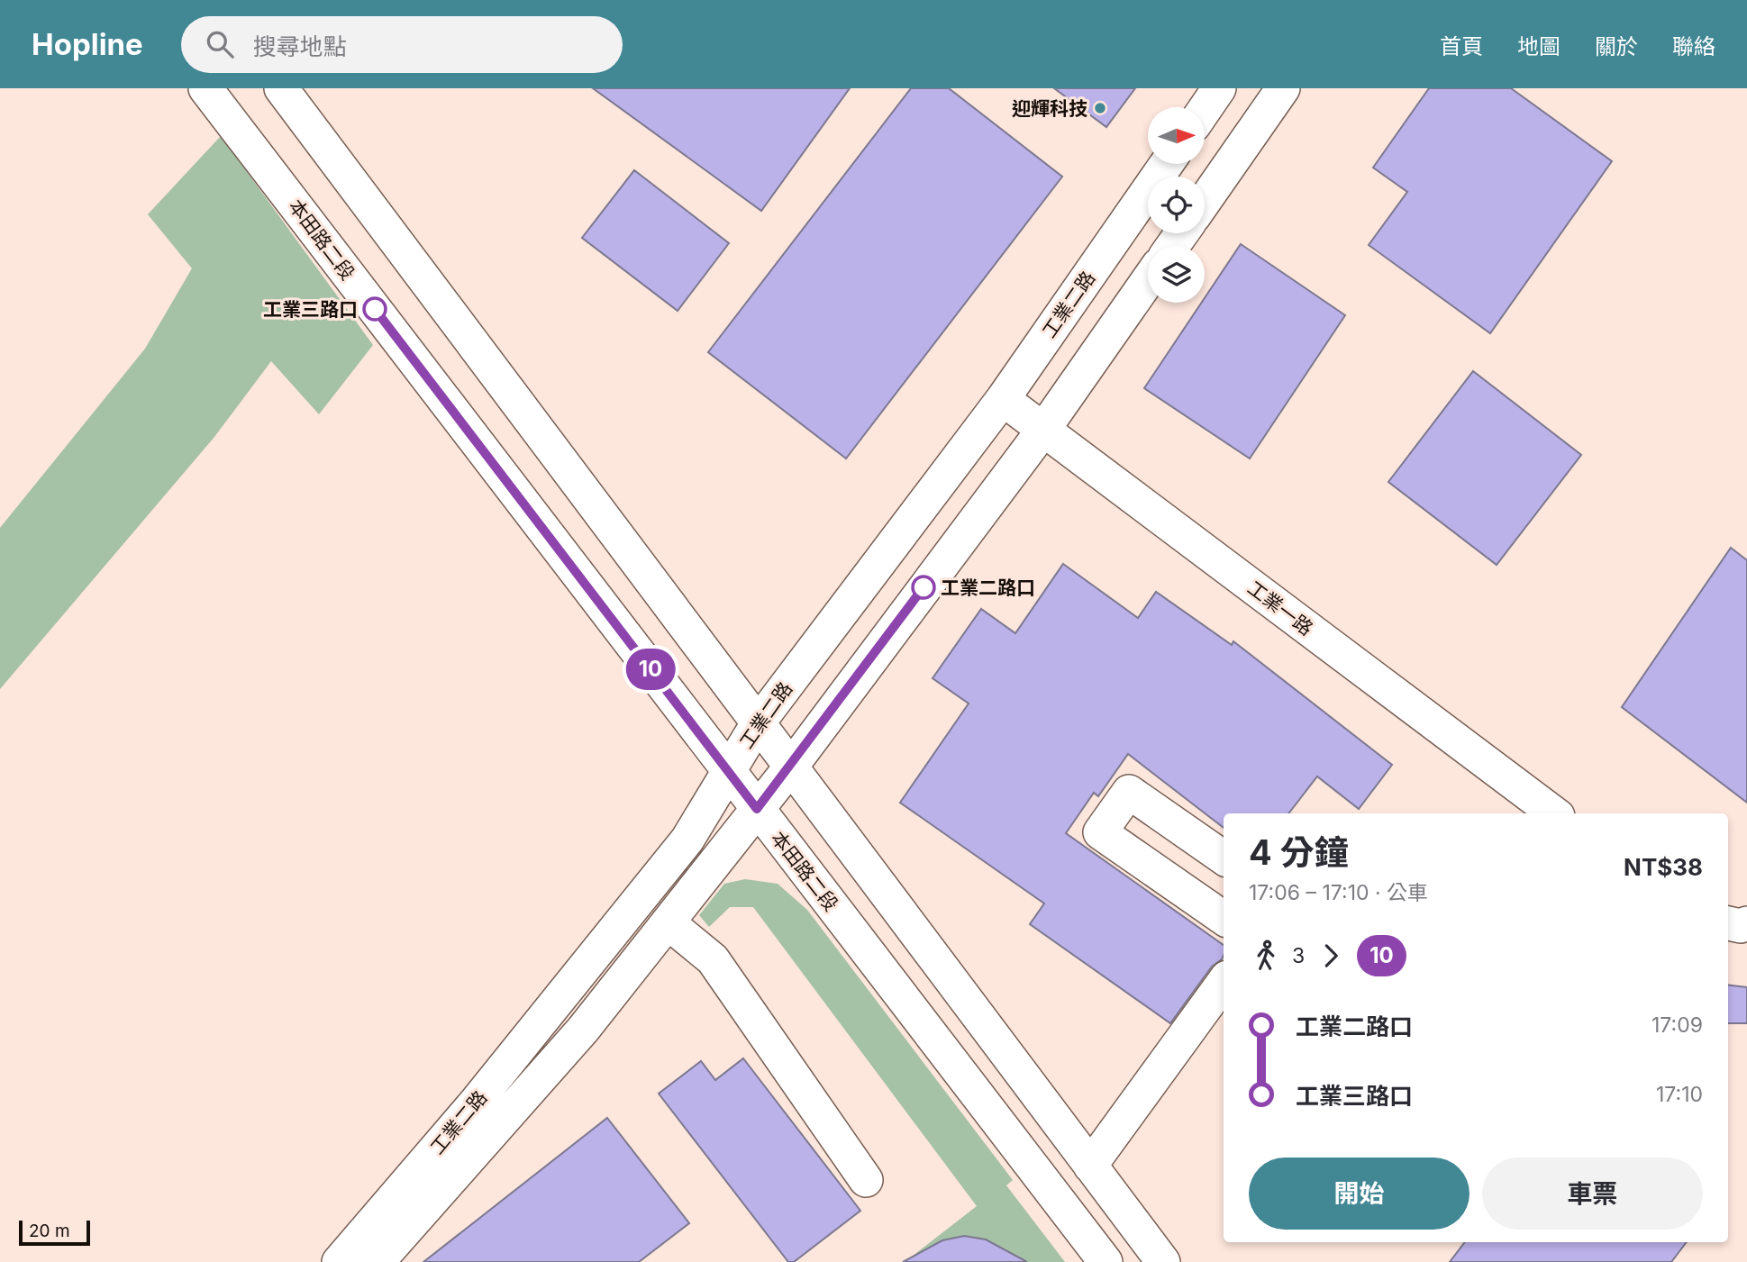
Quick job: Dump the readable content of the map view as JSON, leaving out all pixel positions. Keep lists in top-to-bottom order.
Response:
{
  "streets": {
    "street": ["本田路二段", "工業二路", "工業一路"]
  },
  "crossings": [
    ["本田路二段", "工業二路"],
    ["工業二路", "工業一路"]
  ],
  "places": ["迎輝科技", "工業三路口", "工業二路口"],
  "lines": ["bus line 10"],
  "scale_bar": "20 m",
  "north": "right",
  "page": {
    "header": "Hopline",
    "search": "搜尋地點",
    "nav": [
      "首頁",
      "地圖",
      "關於",
      "聯絡"
    ],
    "on_map": "10",
    "heading": ["4 分鐘", "17:06 – 17:10 · 公車", "NT$38"],
    "legs": ["3", "10"],
    "list": [
      {
        "name": "工業二路口",
        "value": "17:09"
      },
      {
        "name": "工業三路口",
        "value": "17:10"
      }
    ],
    "buttons": ["開始", "車票"],
    "scale": "20 m"
  }
}
